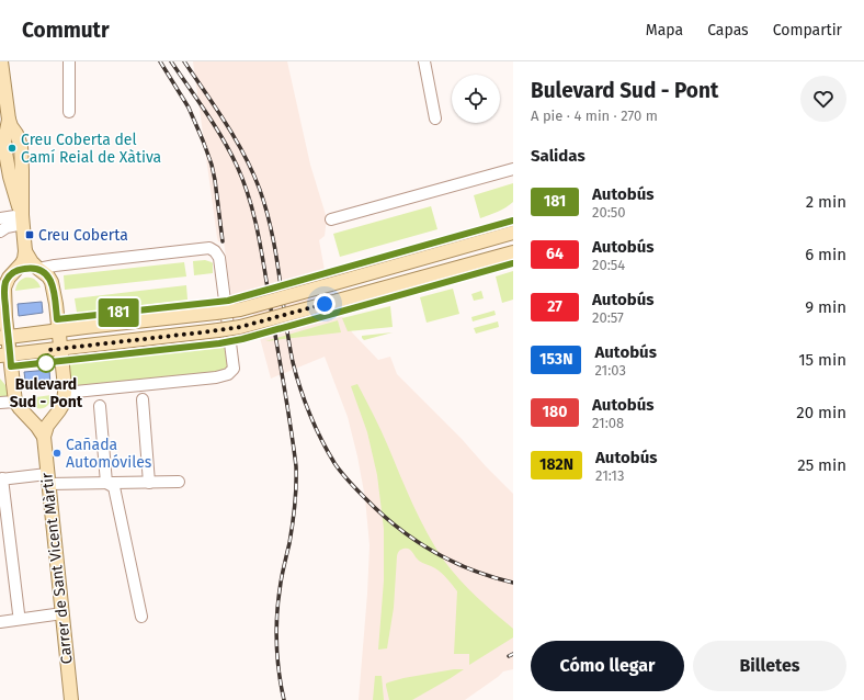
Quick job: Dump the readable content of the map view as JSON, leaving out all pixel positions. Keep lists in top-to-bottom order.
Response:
{
  "streets": {
    "main road": ["Carrer de Sant Vicent Màrtir"]
  },
  "places": {
    "other": ["Creu Coberta del Camí Reial de Xàtiva", "Bulevard Sud - Pont", "Cañada Automóviles"],
    "transit": ["Creu Coberta"]
  },
  "lines": ["bus line 181"],
  "page": {
    "header": "Commutr",
    "nav": ["Mapa", "Capas", "Compartir"],
    "on_map": "181",
    "heading": [
      ["Bulevard Sud - Pont", "A pie · 4 min · 270 m"],
      "Salidas"
    ],
    "list": [
      {
        "mark": "181",
        "name": "Autobús",
        "note": "20:50",
        "value": "2 min"
      },
      {
        "mark": "64",
        "name": "Autobús",
        "note": "20:54",
        "value": "6 min"
      },
      {
        "mark": "27",
        "name": "Autobús",
        "note": "20:57",
        "value": "9 min"
      },
      {
        "mark": "153N",
        "name": "Autobús",
        "note": "21:03",
        "value": "15 min"
      },
      {
        "mark": "180",
        "name": "Autobús",
        "note": "21:08",
        "value": "20 min"
      },
      {
        "mark": "182N",
        "name": "Autobús",
        "note": "21:13",
        "value": "25 min"
      }
    ],
    "buttons": ["Cómo llegar", "Billetes"]
  }
}
